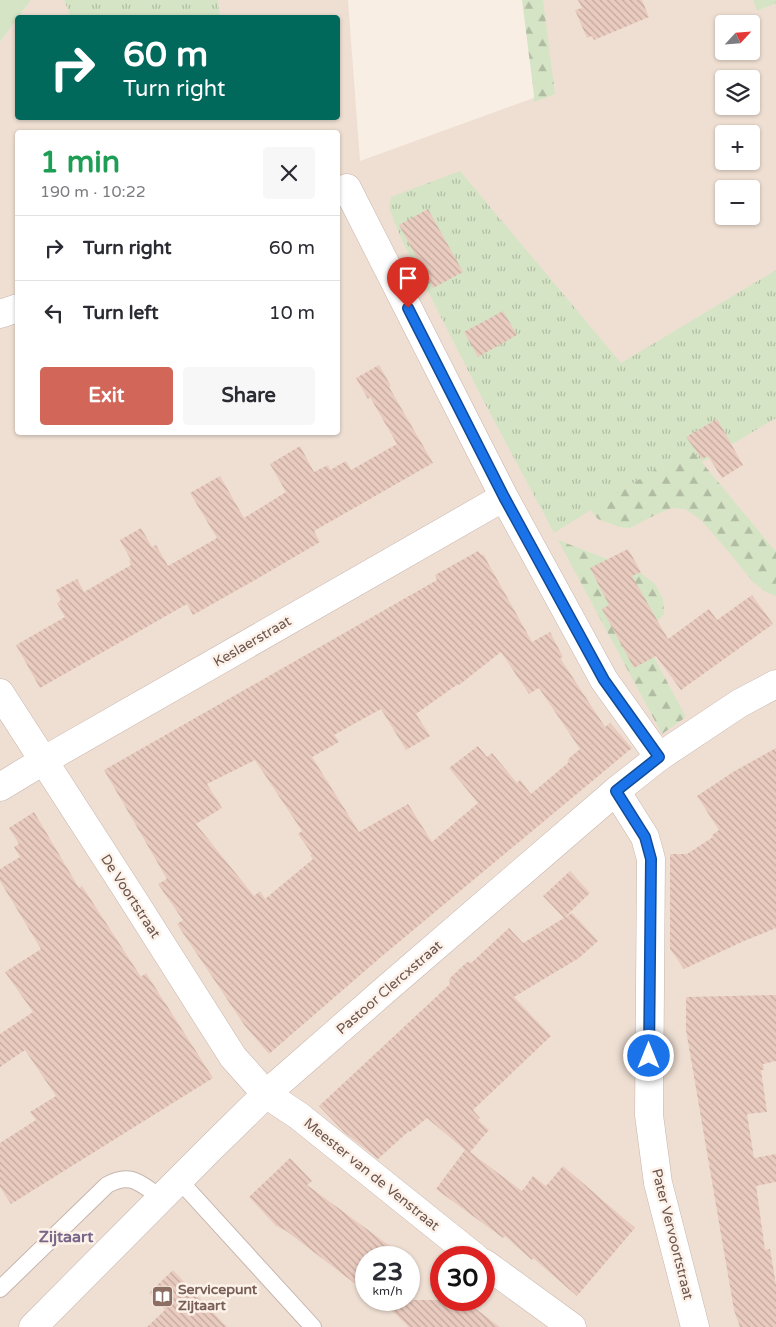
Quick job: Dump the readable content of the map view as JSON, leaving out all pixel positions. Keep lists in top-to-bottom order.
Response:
{
  "streets": {
    "street": [
      "Keslaerstraat",
      "De Voortstraat",
      "Pastoor Clercxstraat",
      "Meester van de Venstraat",
      "Pater Vervoortstraat"
    ]
  },
  "crossings": [
    ["Keslaerstraat", "De Voortstraat"],
    ["De Voortstraat", "Pastoor Clercxstraat"],
    ["De Voortstraat", "Meester van de Venstraat"],
    ["Pastoor Clercxstraat", "Meester van de Venstraat"],
    ["Pastoor Clercxstraat", "Pater Vervoortstraat"]
  ],
  "districts": ["Zijtaart"],
  "places": {
    "library": ["Servicepunt Zijtaart"]
  },
  "north": "top right",
  "page": {
    "map_buttons": ["+", "−"],
    "turn": ["60 m", "Turn right"],
    "heading": ["1 min", "190 m · 10:22"],
    "list": [
      {
        "name": "Turn right",
        "value": "60 m"
      },
      {
        "name": "Turn left",
        "value": "10 m"
      }
    ],
    "buttons": ["Exit", "Share"],
    "speed": "23 km/h",
    "limit": "30"
  }
}
